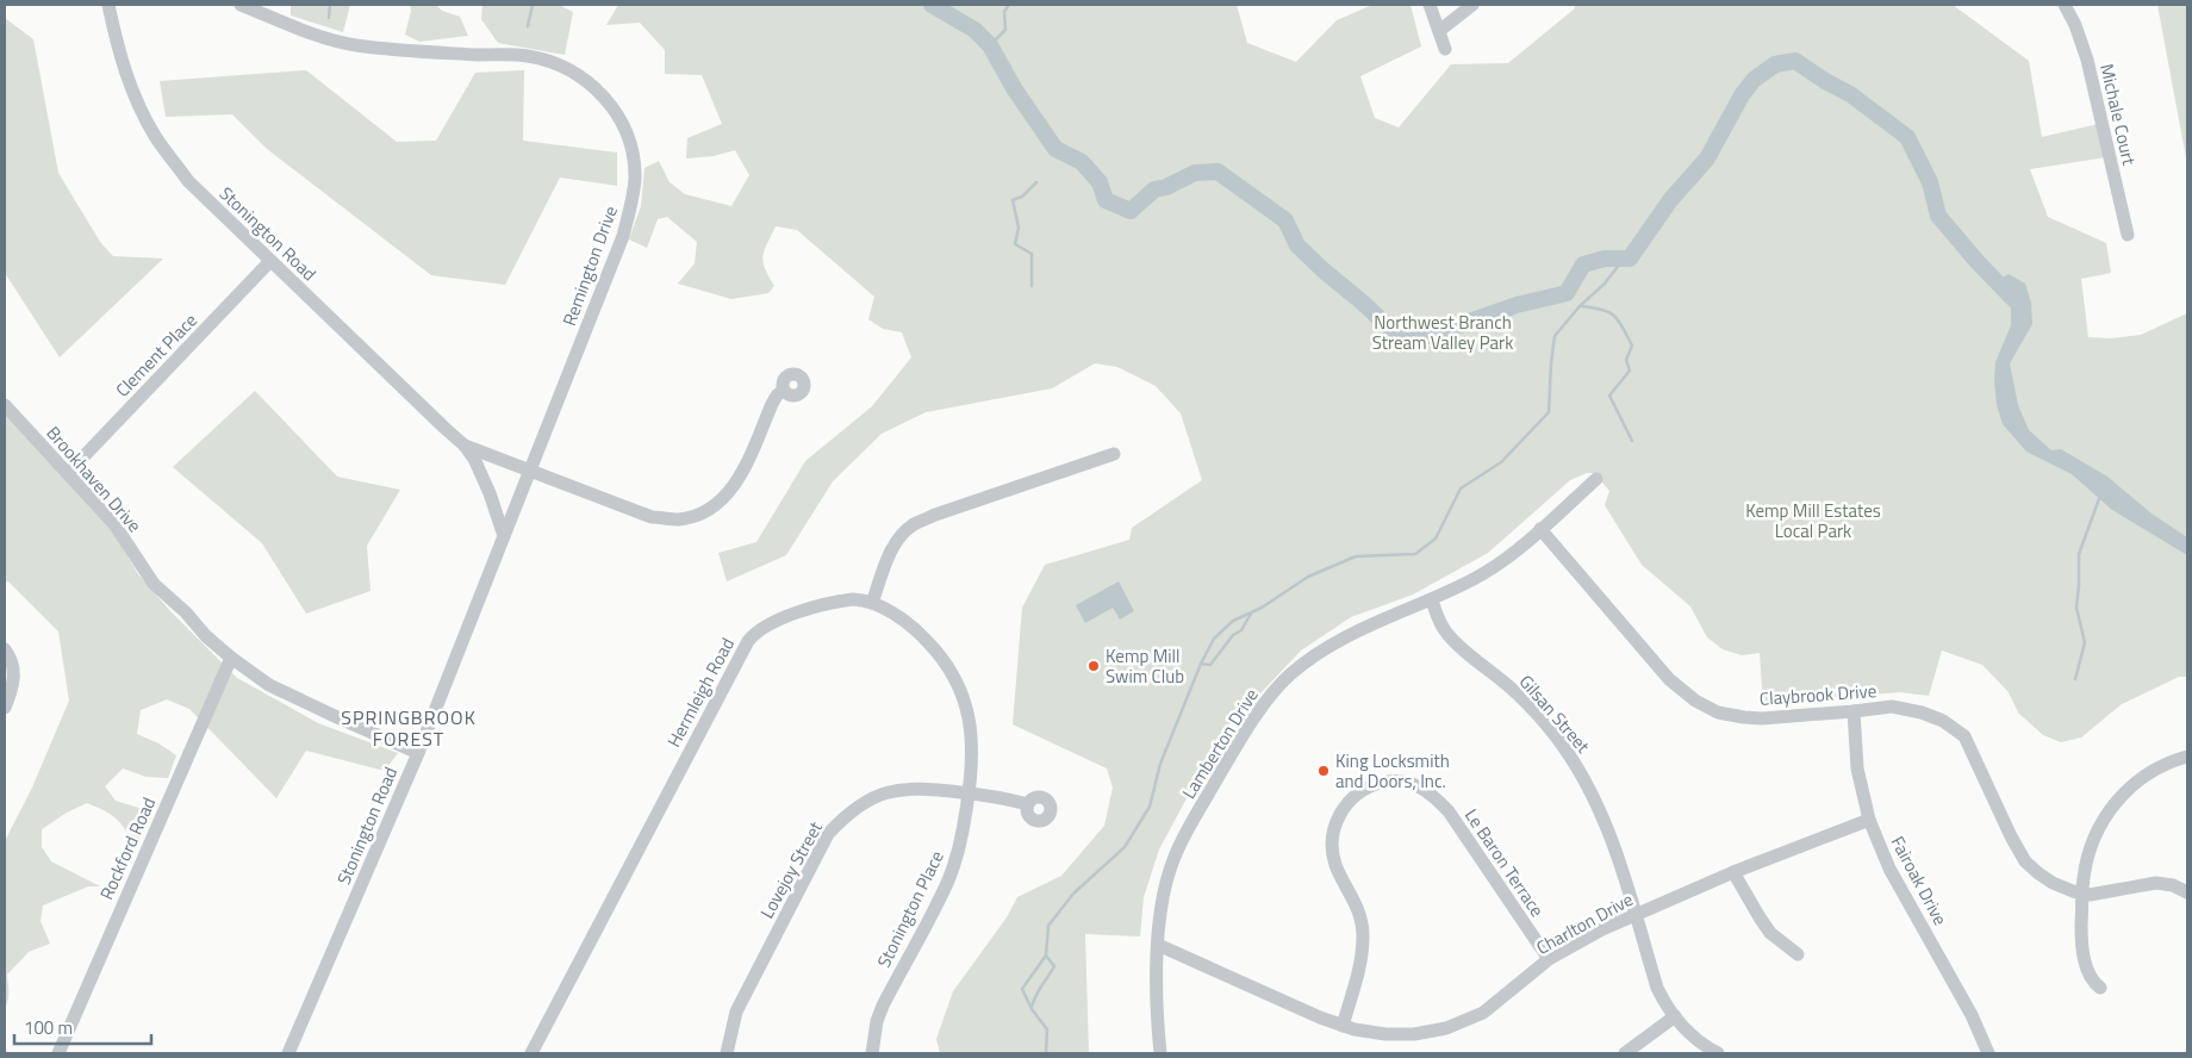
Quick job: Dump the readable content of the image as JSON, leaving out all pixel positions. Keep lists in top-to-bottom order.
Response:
{
  "streets": {
    "street": [
      "Michale Court",
      "Stonington Road",
      "Remington Drive",
      "Clement Place",
      "Brookhaven Drive",
      "Hermleigh Road",
      "Claybrook Drive",
      "Gilsan Street",
      "Lamberton Drive",
      "Rockford Road",
      "Le Baron Terrace",
      "Lovejoy Street",
      "Fairoak Drive",
      "Stonington Place",
      "Charlton Drive"
    ]
  },
  "crossings": [
    ["Stonington Road", "Remington Drive"],
    ["Stonington Road", "Clement Place"],
    ["Stonington Road", "Brookhaven Drive"],
    ["Clement Place", "Brookhaven Drive"],
    ["Brookhaven Drive", "Rockford Road"],
    ["Hermleigh Road", "Stonington Place"],
    ["Claybrook Drive", "Lamberton Drive"],
    ["Claybrook Drive", "Fairoak Drive"],
    ["Gilsan Street", "Lamberton Drive"],
    ["Gilsan Street", "Charlton Drive"],
    ["Lamberton Drive", "Charlton Drive"],
    ["Le Baron Terrace", "Charlton Drive"],
    ["Lovejoy Street", "Stonington Place"],
    ["Fairoak Drive", "Charlton Drive"]
  ],
  "districts": ["SPRINGBROOK FOREST"],
  "parks": ["Northwest Branch Stream Valley Park", "Kemp Mill Estates Local Park"],
  "places": ["Kemp Mill Swim Club", "King Locksmith and Doors, Inc."],
  "scale_bar": "100 m"
}
